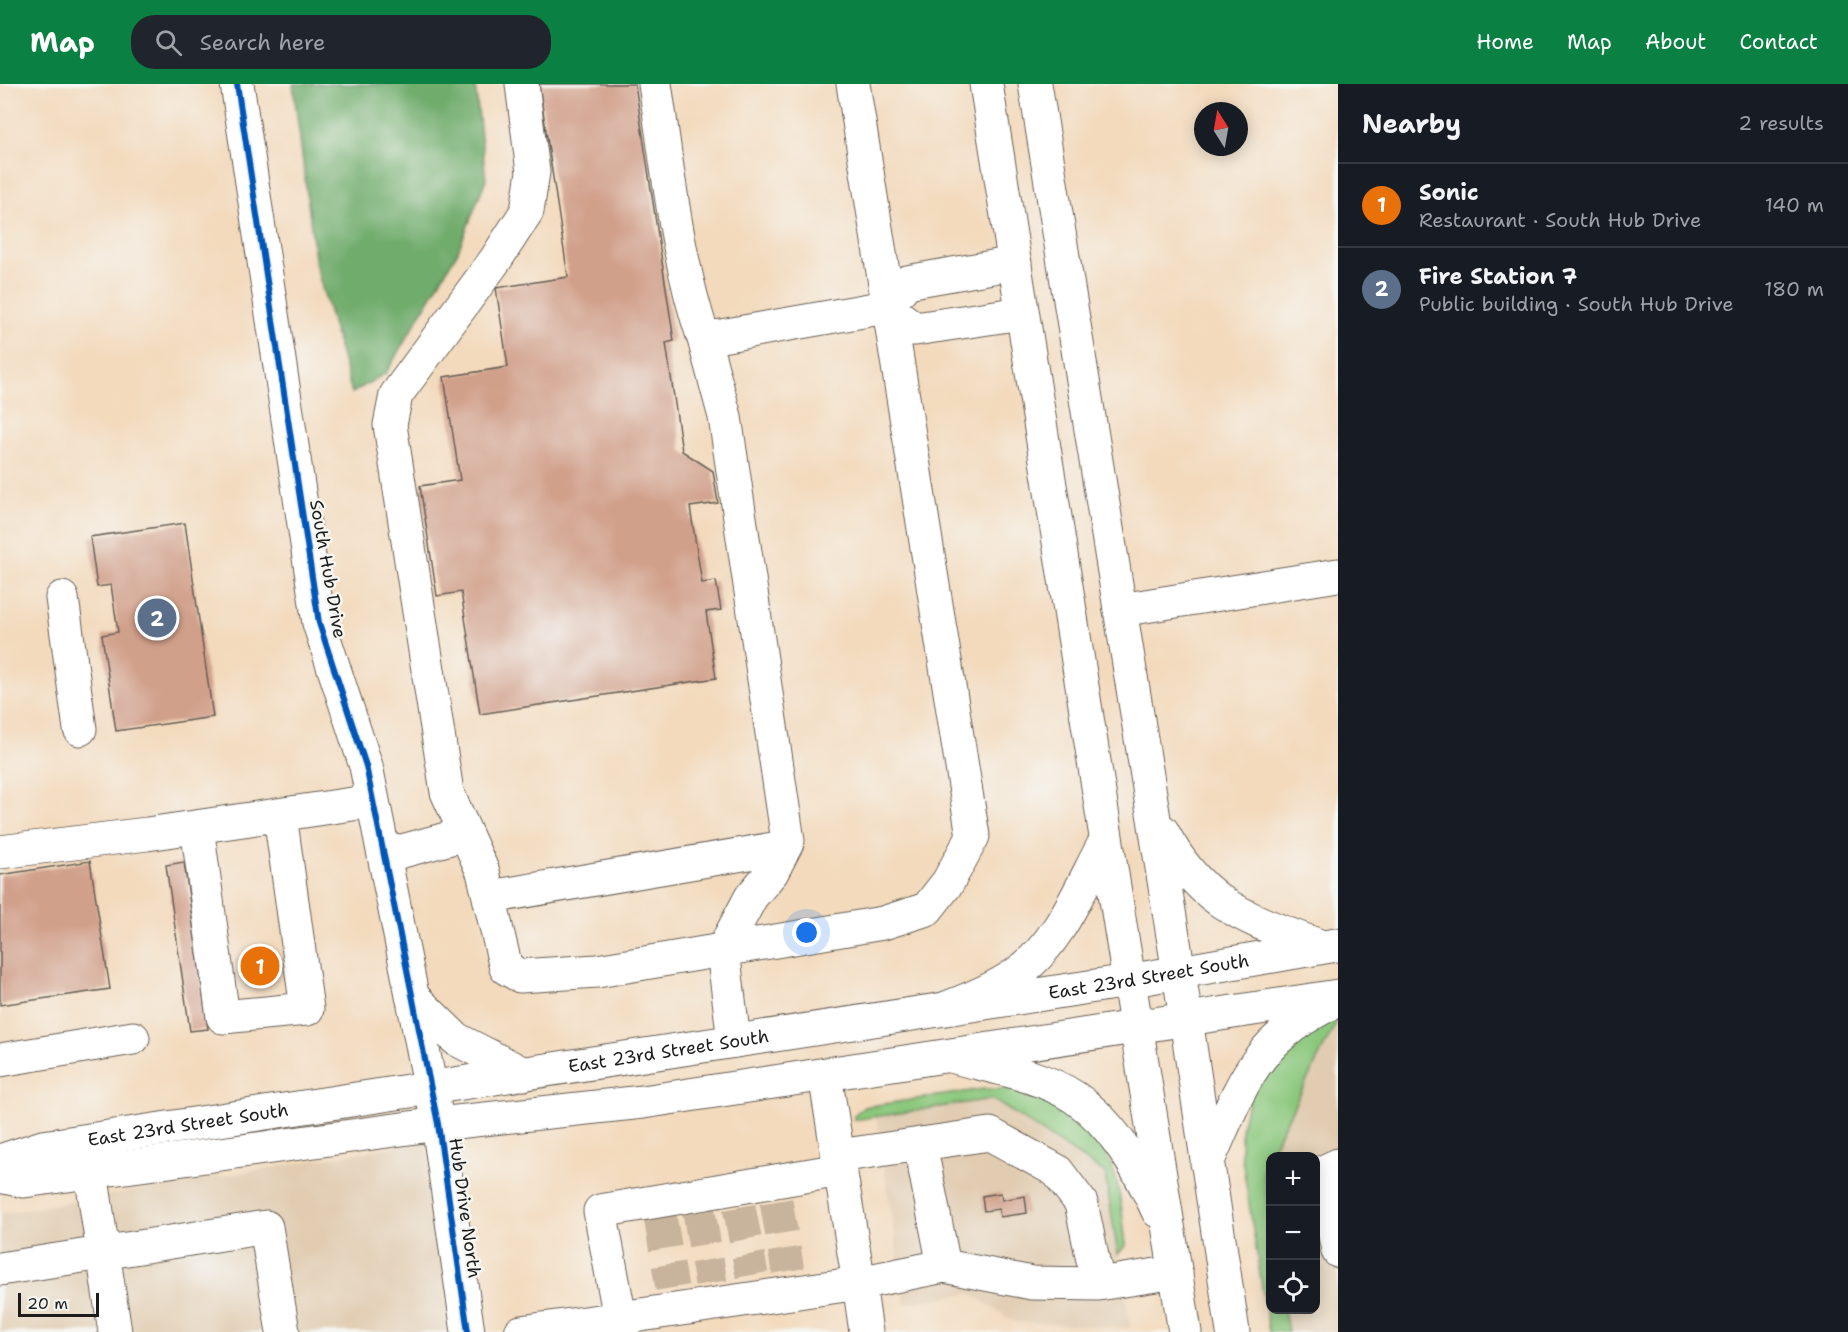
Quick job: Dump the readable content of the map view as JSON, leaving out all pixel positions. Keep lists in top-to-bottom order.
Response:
{
  "streets": {
    "main road": ["South Hub Drive", "East 23rd Street South", "Hub Drive North"]
  },
  "crossings": [
    ["South Hub Drive", "East 23rd Street South"],
    ["South Hub Drive", "Hub Drive North"],
    ["East 23rd Street South", "Hub Drive North"]
  ],
  "scale_bar": "20 m",
  "north": "top",
  "page": {
    "header": "Map",
    "search": "Search here",
    "nav": [
      "Home",
      "Map",
      "About",
      "Contact"
    ],
    "heading": ["Nearby", "2 results"],
    "list": [
      {
        "mark": "1",
        "name": "Sonic",
        "note": "Restaurant · South Hub Drive",
        "value": "140 m"
      },
      {
        "mark": "2",
        "name": "Fire Station 7",
        "note": "Public building · South Hub Drive",
        "value": "180 m"
      }
    ],
    "pins": ["2", "1"],
    "map_buttons": ["+", "−"],
    "scale": "20 m"
  }
}
